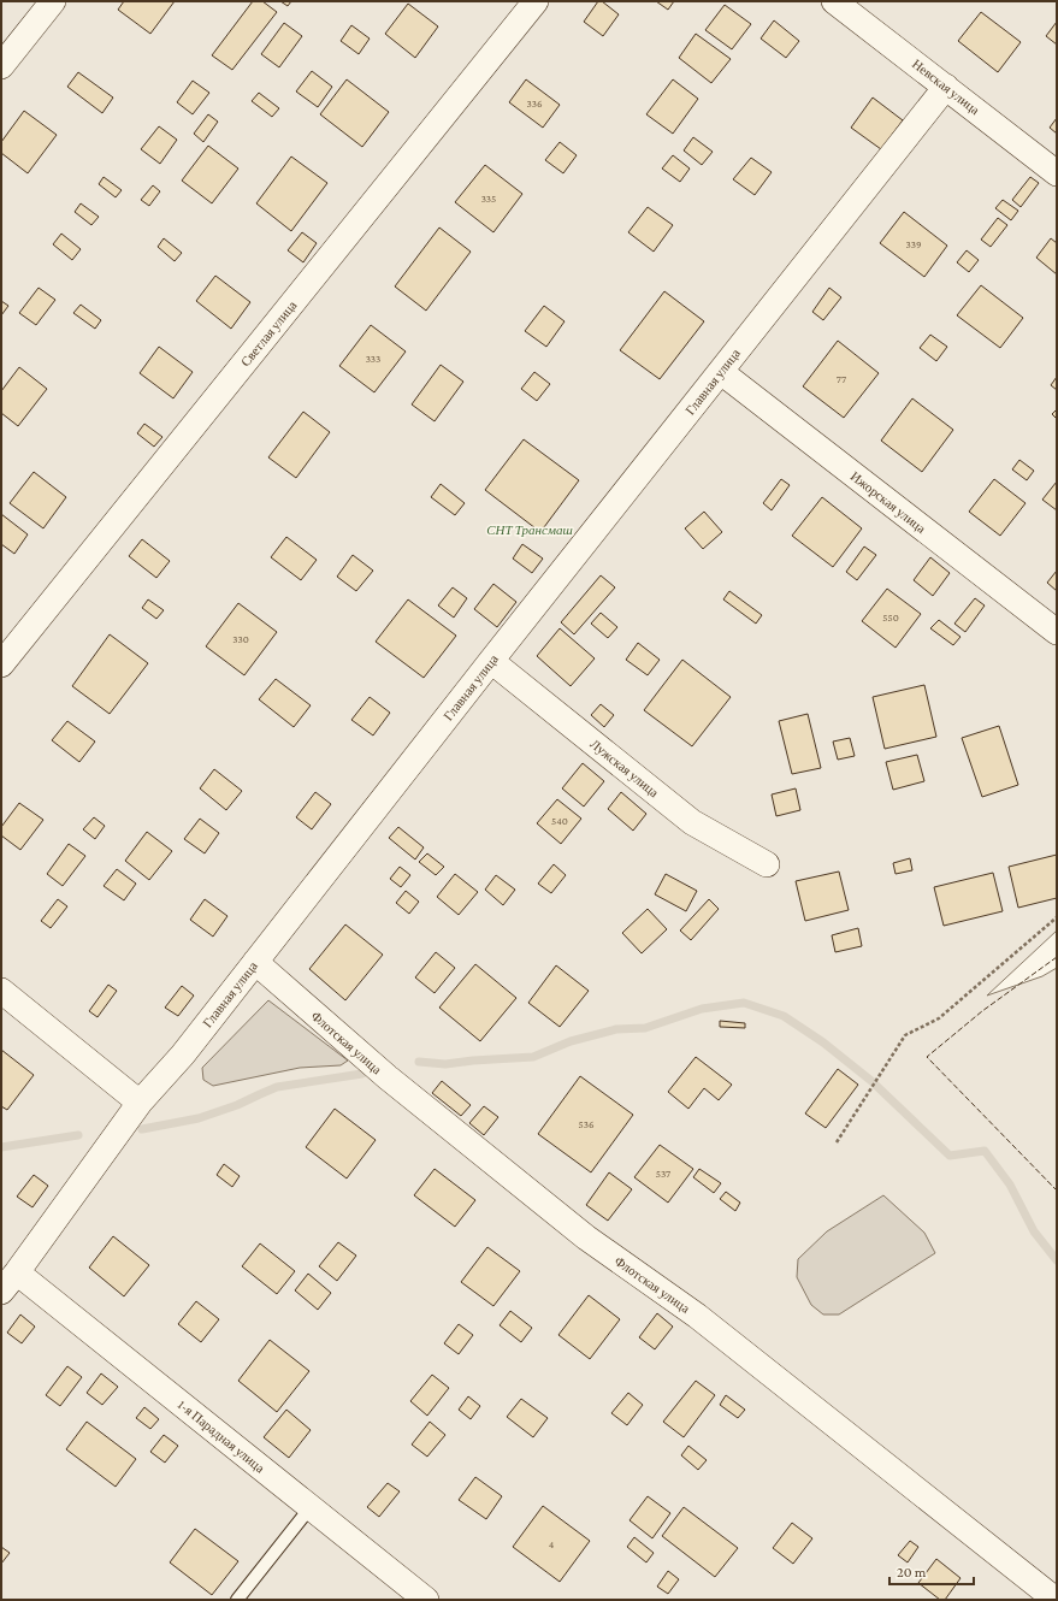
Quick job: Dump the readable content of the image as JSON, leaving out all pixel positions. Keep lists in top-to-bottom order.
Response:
{
  "streets": {
    "street": [
      "Невская улица",
      "Светлая улица",
      "Главная улица",
      "Ижорская улица",
      "Лужская улица",
      "Флотская улица",
      "1-я Парадная улица"
    ]
  },
  "crossings": [
    ["Невская улица", "Главная улица"],
    ["Главная улица", "Ижорская улица"],
    ["Главная улица", "Лужская улица"],
    ["Главная улица", "Флотская улица"],
    ["Главная улица", "1-я Парадная улица"]
  ],
  "parks": ["СНТ Трансмаш"],
  "house_numbers": [
    "336",
    "335",
    "339",
    "333",
    "77",
    "550",
    "330",
    "540",
    "536",
    "537",
    "4"
  ],
  "scale_bar": "20 m"
}
